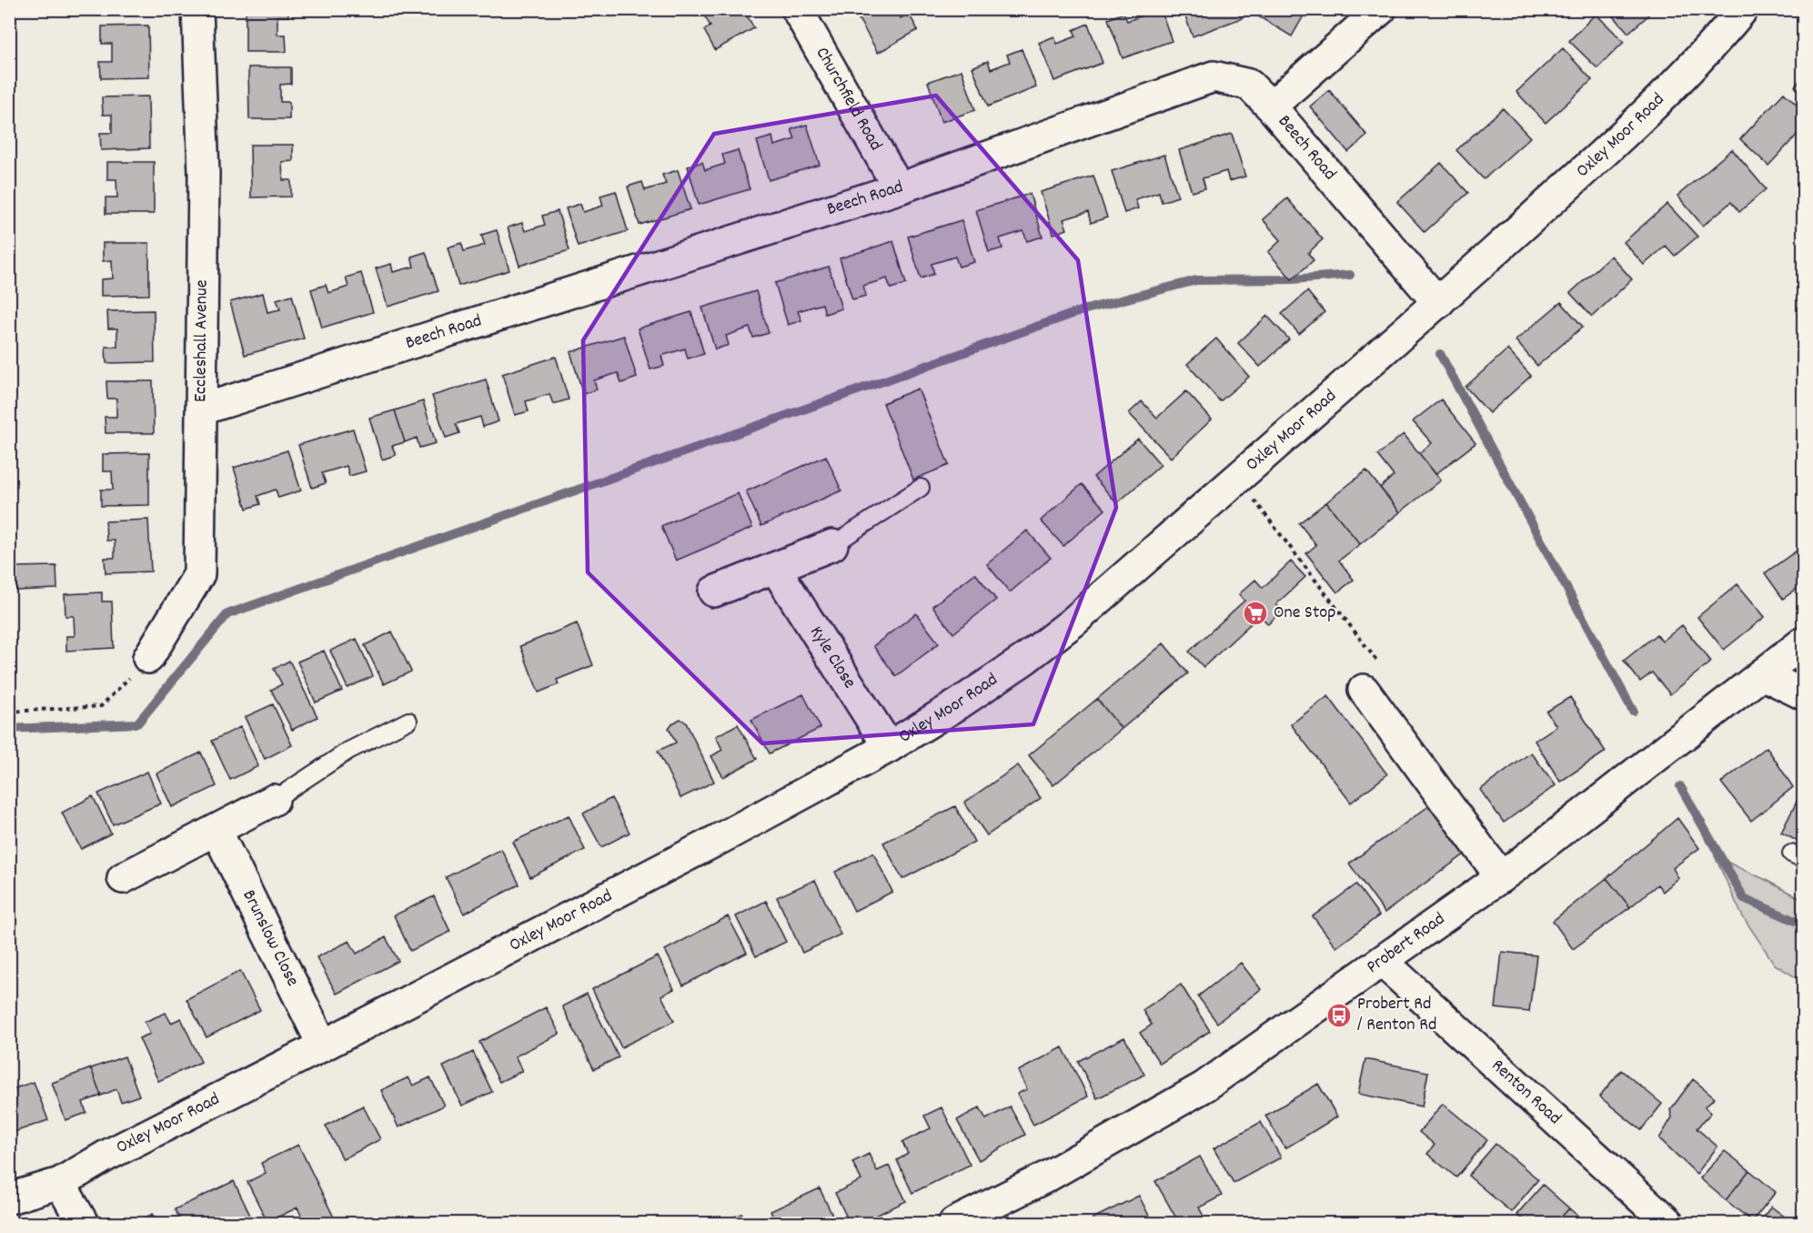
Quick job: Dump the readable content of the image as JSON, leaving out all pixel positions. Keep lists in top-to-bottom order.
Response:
{
  "streets": {
    "street": [
      "Churchfield Road",
      "Oxley Moor Road",
      "Beech Road",
      "Eccleshall Avenue",
      "Kyle Close",
      "Brunslow Close",
      "Probert Road",
      "Renton Road"
    ]
  },
  "crossings": [
    ["Churchfield Road", "Beech Road"],
    ["Oxley Moor Road", "Beech Road"],
    ["Oxley Moor Road", "Kyle Close"],
    ["Oxley Moor Road", "Brunslow Close"],
    ["Beech Road", "Eccleshall Avenue"],
    ["Probert Road", "Renton Road"]
  ],
  "places": {
    "supermarket": ["One Stop"],
    "bus stop": ["Probert Rd / Renton Rd"]
  }
}
